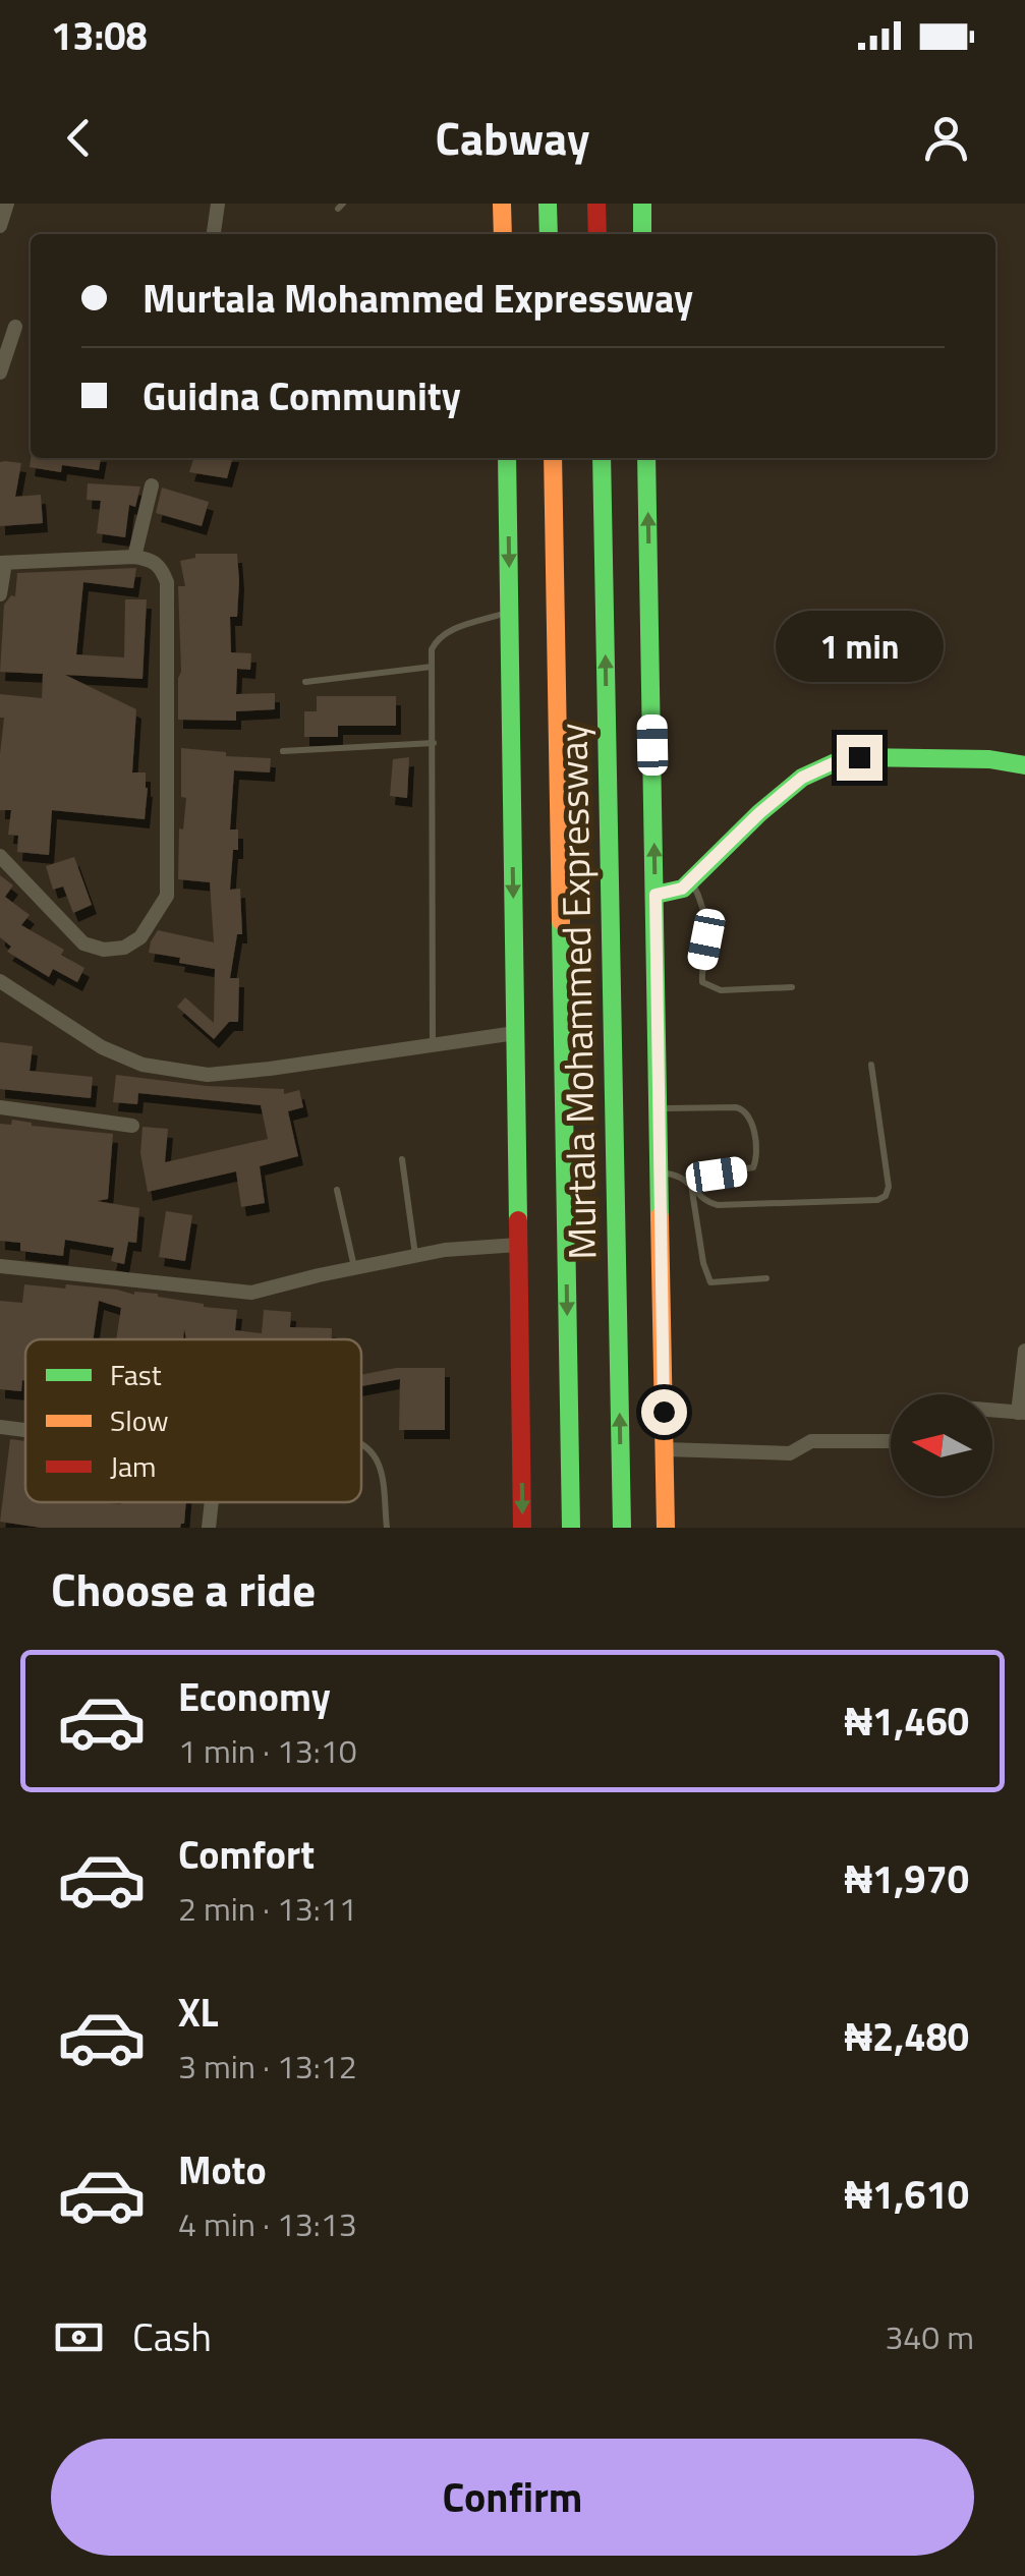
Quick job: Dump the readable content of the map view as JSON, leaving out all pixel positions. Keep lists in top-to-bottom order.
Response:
{
  "streets": {
    "main road": ["Murtala Mohammed Expressway"]
  },
  "legend": ["Fast", "Slow", "Jam"],
  "north": "left",
  "page": {
    "status": "13:08",
    "header": "Cabway",
    "banner": ["Murtala Mohammed Expressway", "Guidna Community"],
    "bubble": "1 min",
    "heading": "Choose a ride",
    "list": [
      {
        "name": "Economy",
        "note": "1 min · 13:10",
        "value": "₦1,460"
      },
      {
        "name": "Comfort",
        "note": "2 min · 13:11",
        "value": "₦1,970"
      },
      {
        "name": "XL",
        "note": "3 min · 13:12",
        "value": "₦2,480"
      },
      {
        "name": "Moto",
        "note": "4 min · 13:13",
        "value": "₦1,610"
      }
    ],
    "pay": ["Cash", "340 m"],
    "buttons": "Confirm"
  }
}
